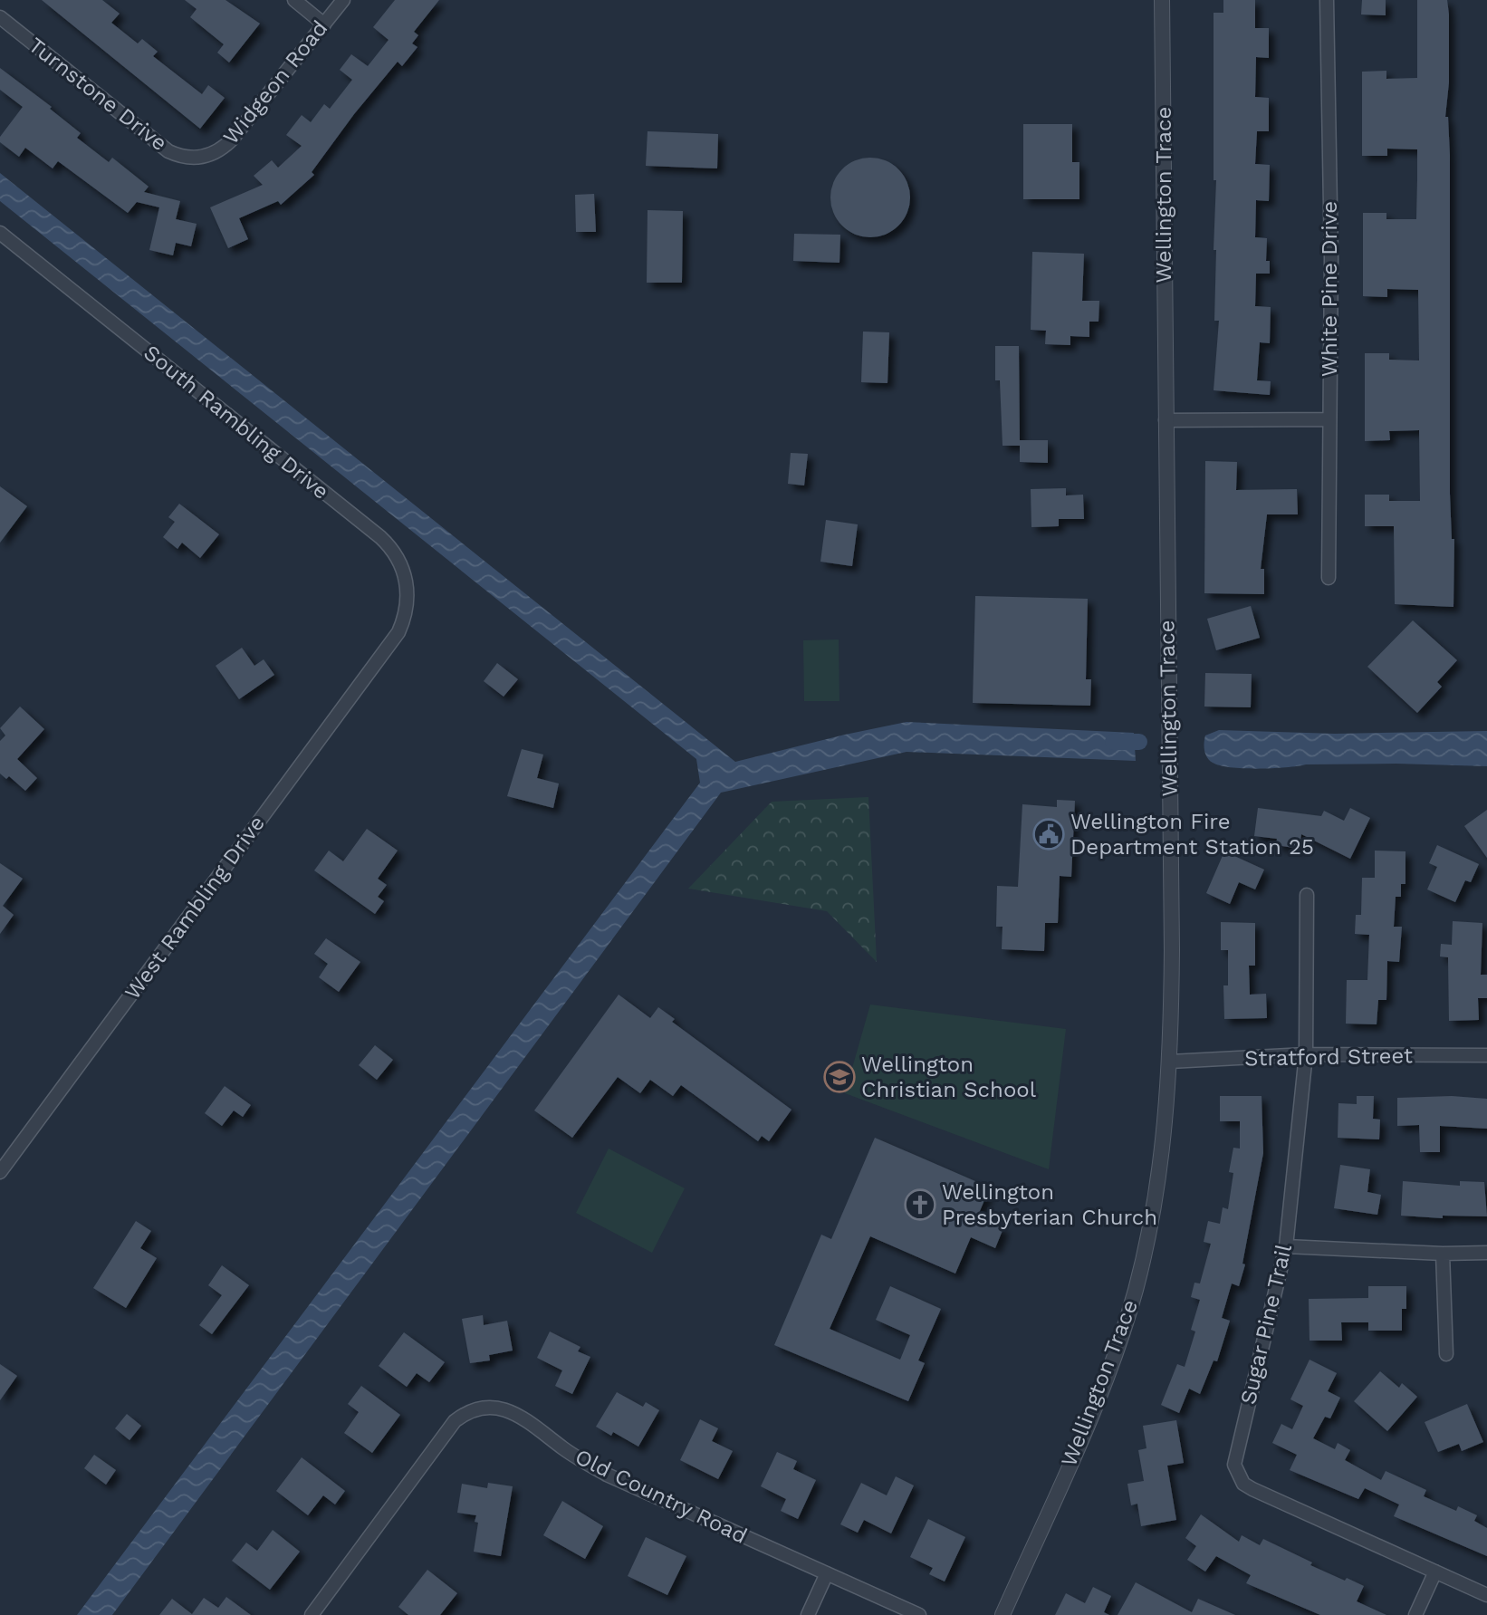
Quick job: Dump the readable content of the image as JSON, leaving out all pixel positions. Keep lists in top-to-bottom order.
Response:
{
  "streets": {
    "street": [
      "Widgeon Road",
      "Turnstone Drive",
      "Wellington Trace",
      "White Pine Drive",
      "South Rambling Drive",
      "West Rambling Drive",
      "Stratford Street",
      "Sugar Pine Trail",
      "Old Country Road"
    ]
  },
  "crossings": [
    ["Widgeon Road", "Turnstone Drive"],
    ["Wellington Trace", "Stratford Street"],
    ["South Rambling Drive", "West Rambling Drive"],
    ["Stratford Street", "Sugar Pine Trail"]
  ],
  "places": {
    "public building": ["Wellington Fire Department Station 25"],
    "school or university": ["Wellington Christian School"],
    "church": ["Wellington Presbyterian Church"]
  }
}
